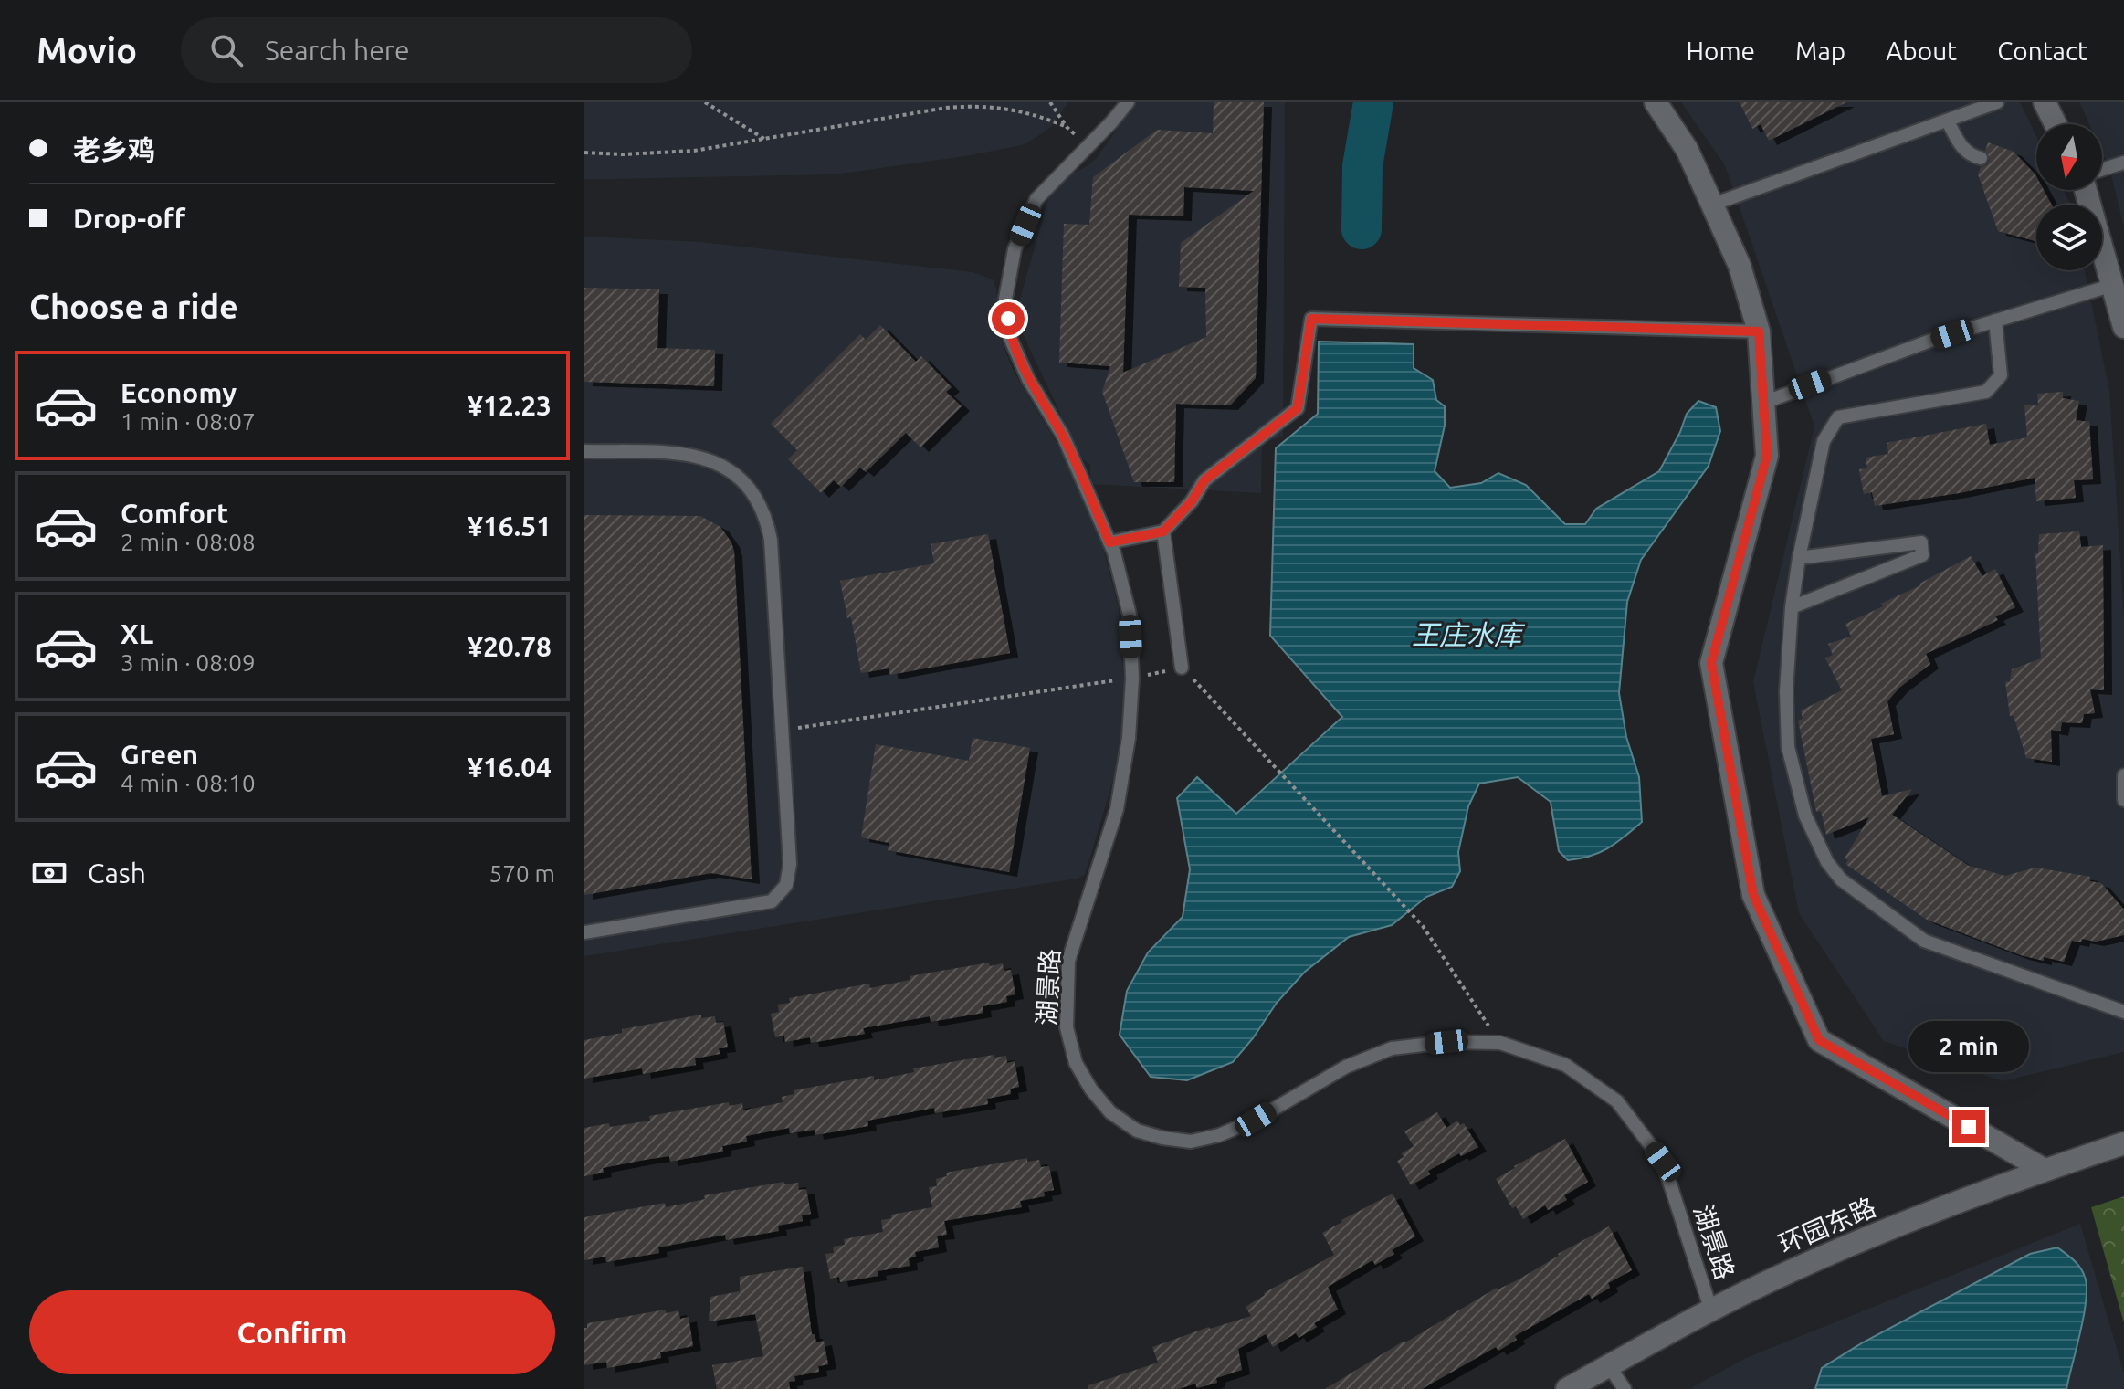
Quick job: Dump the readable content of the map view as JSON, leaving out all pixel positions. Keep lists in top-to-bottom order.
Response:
{
  "streets": {
    "street": ["环园东路"],
    "lane": ["湖景路"]
  },
  "crossings": [
    ["湖景路", "环园东路"]
  ],
  "water": ["王庄水库"],
  "north": "bottom",
  "page": {
    "header": "Movio",
    "search": "Search here",
    "nav": [
      "Home",
      "Map",
      "About",
      "Contact"
    ],
    "banner": ["老乡鸡", "Drop-off"],
    "heading": "Choose a ride",
    "list": [
      {
        "name": "Economy",
        "note": "1 min · 08:07",
        "value": "¥12.23"
      },
      {
        "name": "Comfort",
        "note": "2 min · 08:08",
        "value": "¥16.51"
      },
      {
        "name": "XL",
        "note": "3 min · 08:09",
        "value": "¥20.78"
      },
      {
        "name": "Green",
        "note": "4 min · 08:10",
        "value": "¥16.04"
      }
    ],
    "pay": ["Cash", "570 m"],
    "bubble": "2 min",
    "buttons": "Confirm"
  }
}
